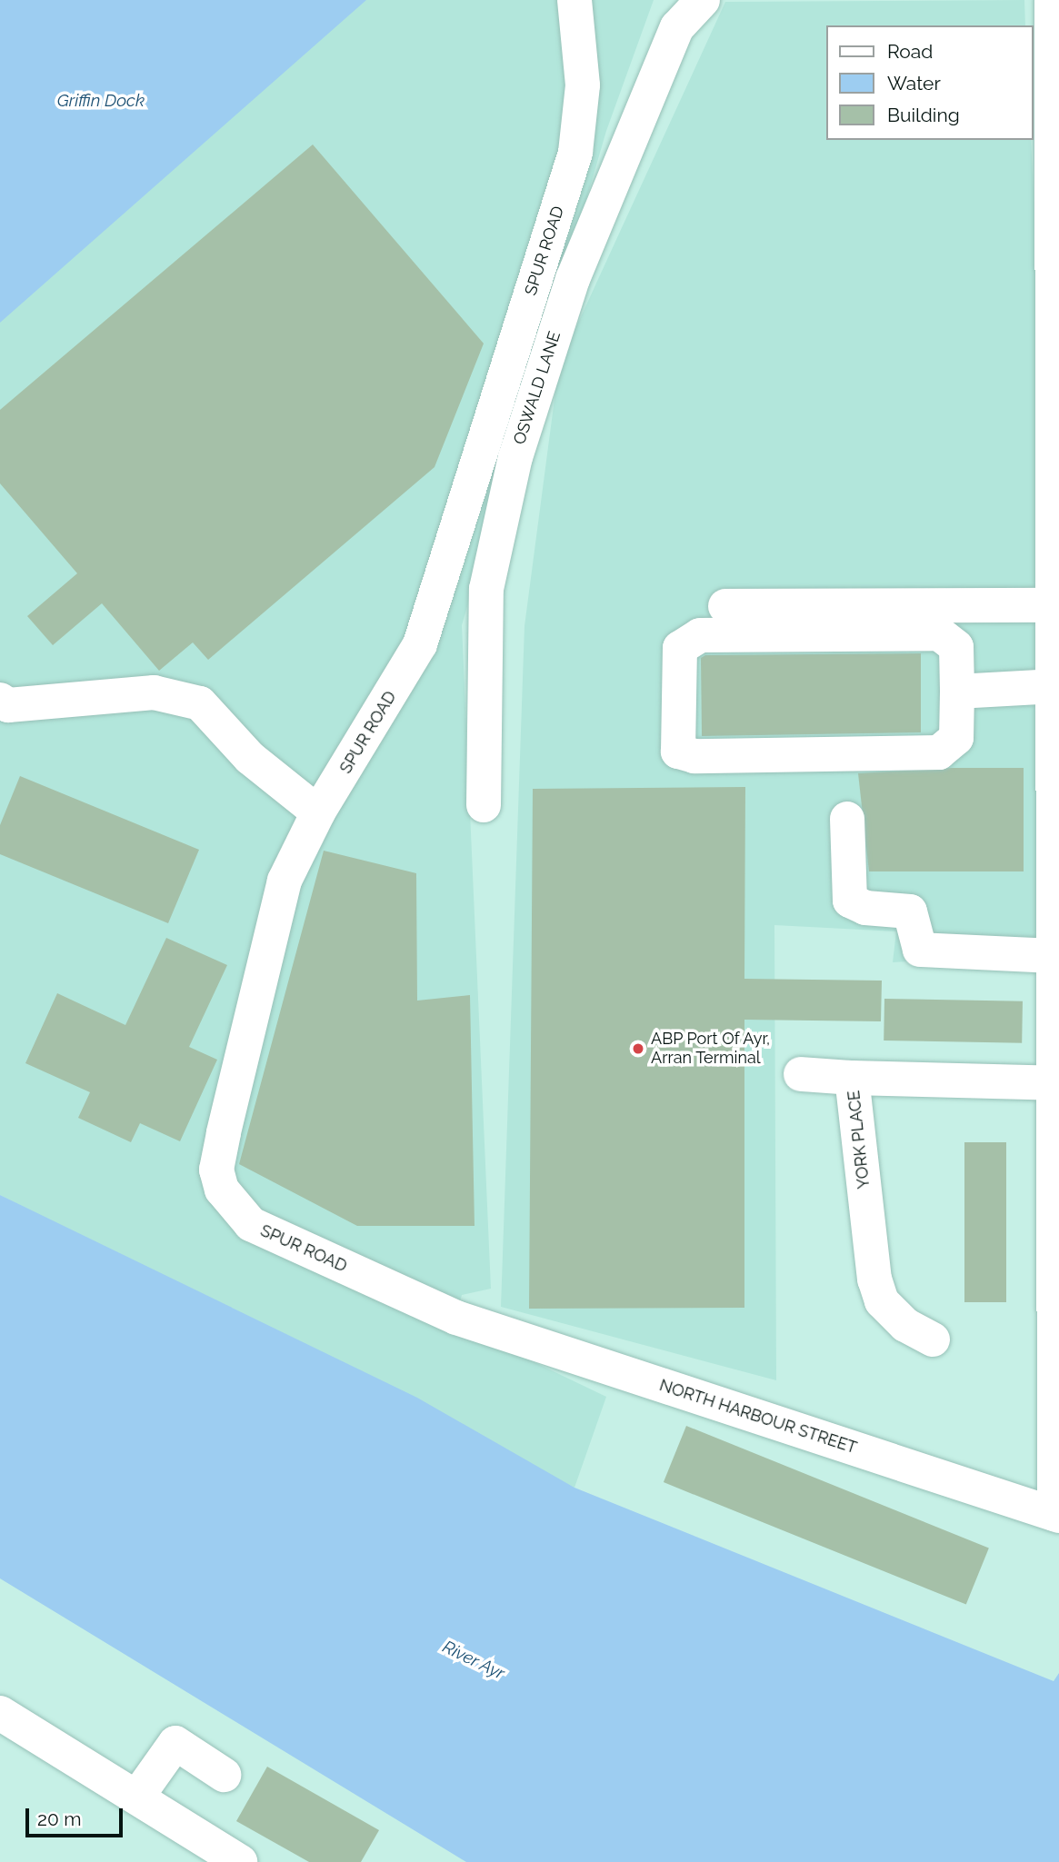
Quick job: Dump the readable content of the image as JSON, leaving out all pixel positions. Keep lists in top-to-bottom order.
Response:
{
  "streets": {
    "street": [
      "SPUR ROAD",
      "OSWALD LANE",
      "YORK PLACE",
      "NORTH HARBOUR STREET"
    ]
  },
  "crossings": [
    ["SPUR ROAD", "NORTH HARBOUR STREET"]
  ],
  "water": ["Griffin Dock", "River Ayr"],
  "places": ["ABP Port Of Ayr, Arran Terminal"],
  "legend": ["Road", "Water", "Building"],
  "scale_bar": "20 m"
}
